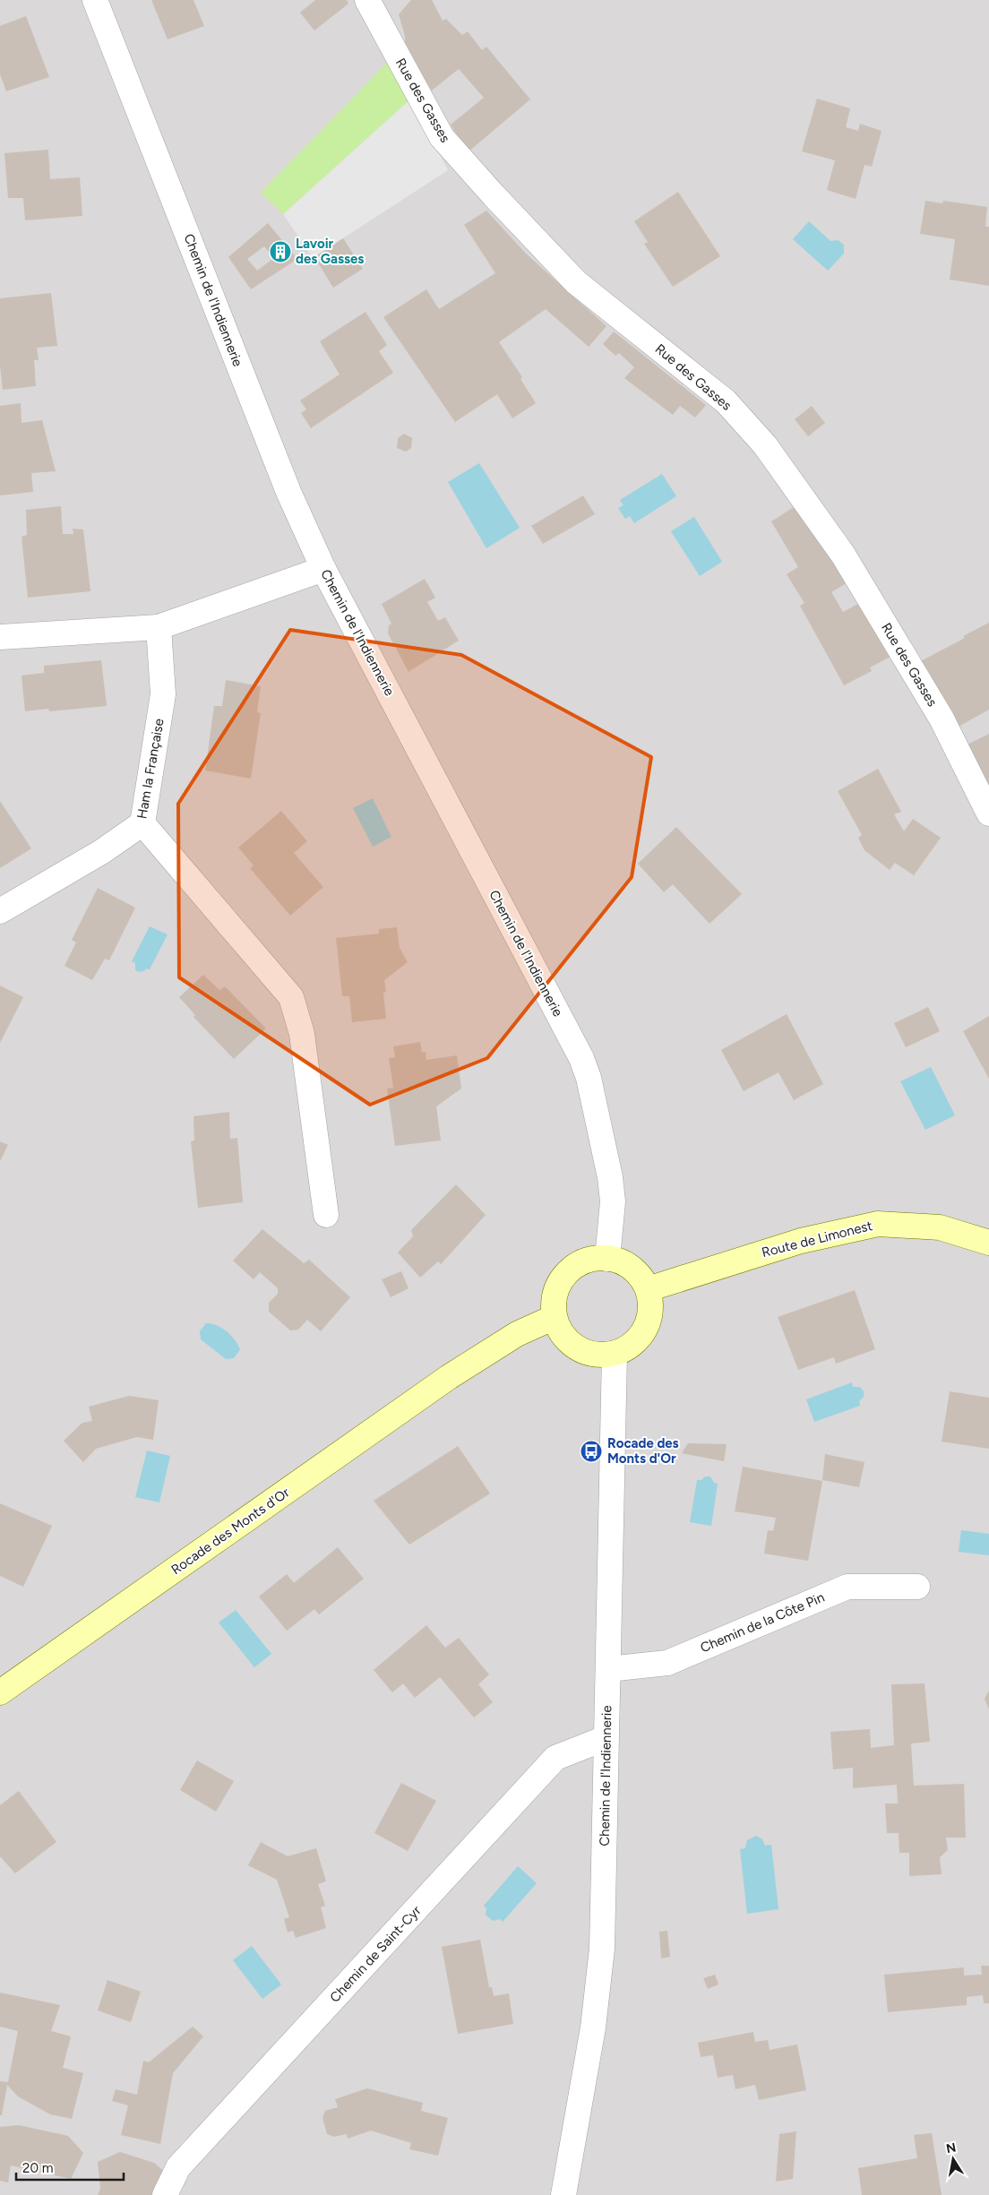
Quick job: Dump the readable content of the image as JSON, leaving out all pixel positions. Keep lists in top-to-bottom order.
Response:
{
  "streets": {
    "street": [
      "Rue des Gasses",
      "Chemin de l'Indiennerie",
      "Ham la Française",
      "Route de Limonest",
      "Rocade des Monts d'Or",
      "Chemin de la Côte Pin",
      "Chemin de Saint-Cyr"
    ]
  },
  "crossings": [
    ["Chemin de l'Indiennerie", "Route de Limonest"],
    ["Chemin de l'Indiennerie", "Rocade des Monts d'Or"],
    ["Chemin de l'Indiennerie", "Chemin de la Côte Pin"],
    ["Chemin de l'Indiennerie", "Chemin de Saint-Cyr"],
    ["Route de Limonest", "Rocade des Monts d'Or"]
  ],
  "places": {
    "building": ["Lavoir des Gasses"],
    "bus stop": ["Rocade des Monts d'Or"]
  },
  "scale_bar": "20 m",
  "north": "top"
}
